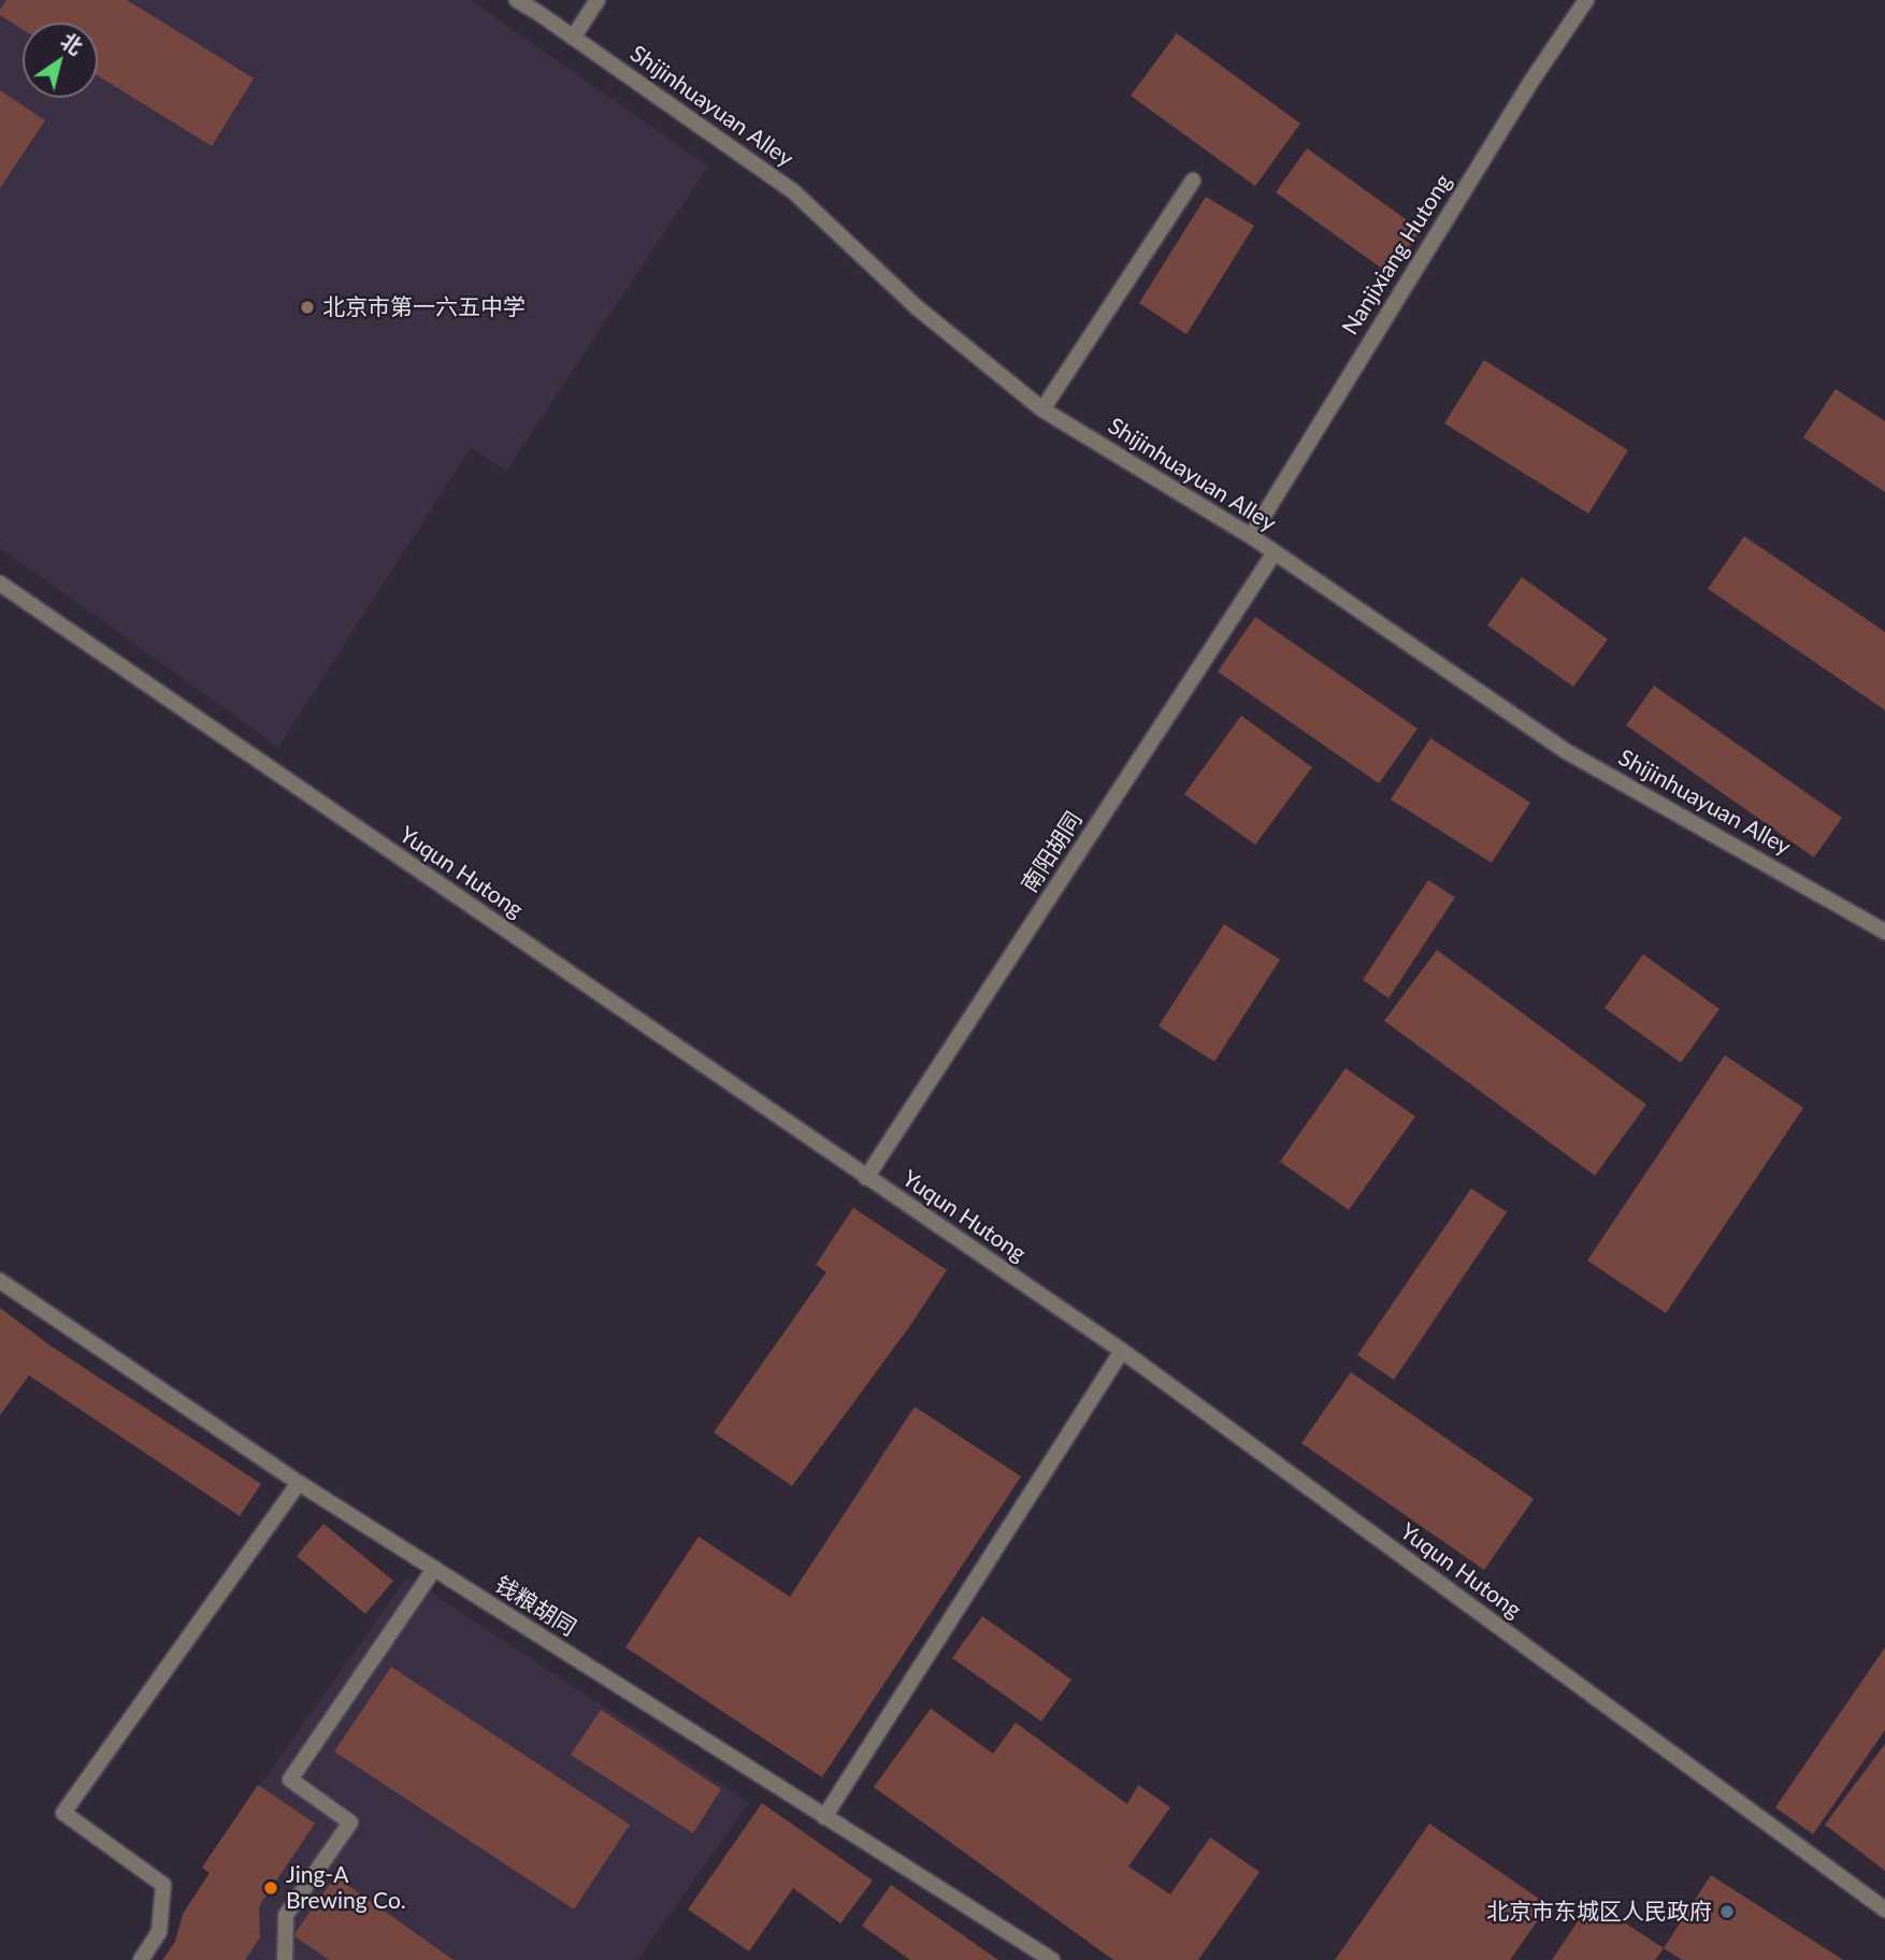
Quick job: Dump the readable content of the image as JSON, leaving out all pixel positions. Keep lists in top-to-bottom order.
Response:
{
  "streets": {
    "street": [
      "Shijinhuayuan Alley",
      "Nanjixiang Hutong",
      "南阳胡同",
      "Yuqun Hutong",
      "钱粮胡同"
    ]
  },
  "crossings": [
    ["Shijinhuayuan Alley", "Nanjixiang Hutong"],
    ["Shijinhuayuan Alley", "南阳胡同"],
    ["南阳胡同", "Yuqun Hutong"]
  ],
  "places": ["北京市第一六五中学", "Jing-A Brewing Co.", "北京市东城区人民政府"],
  "north": "top right"
}
